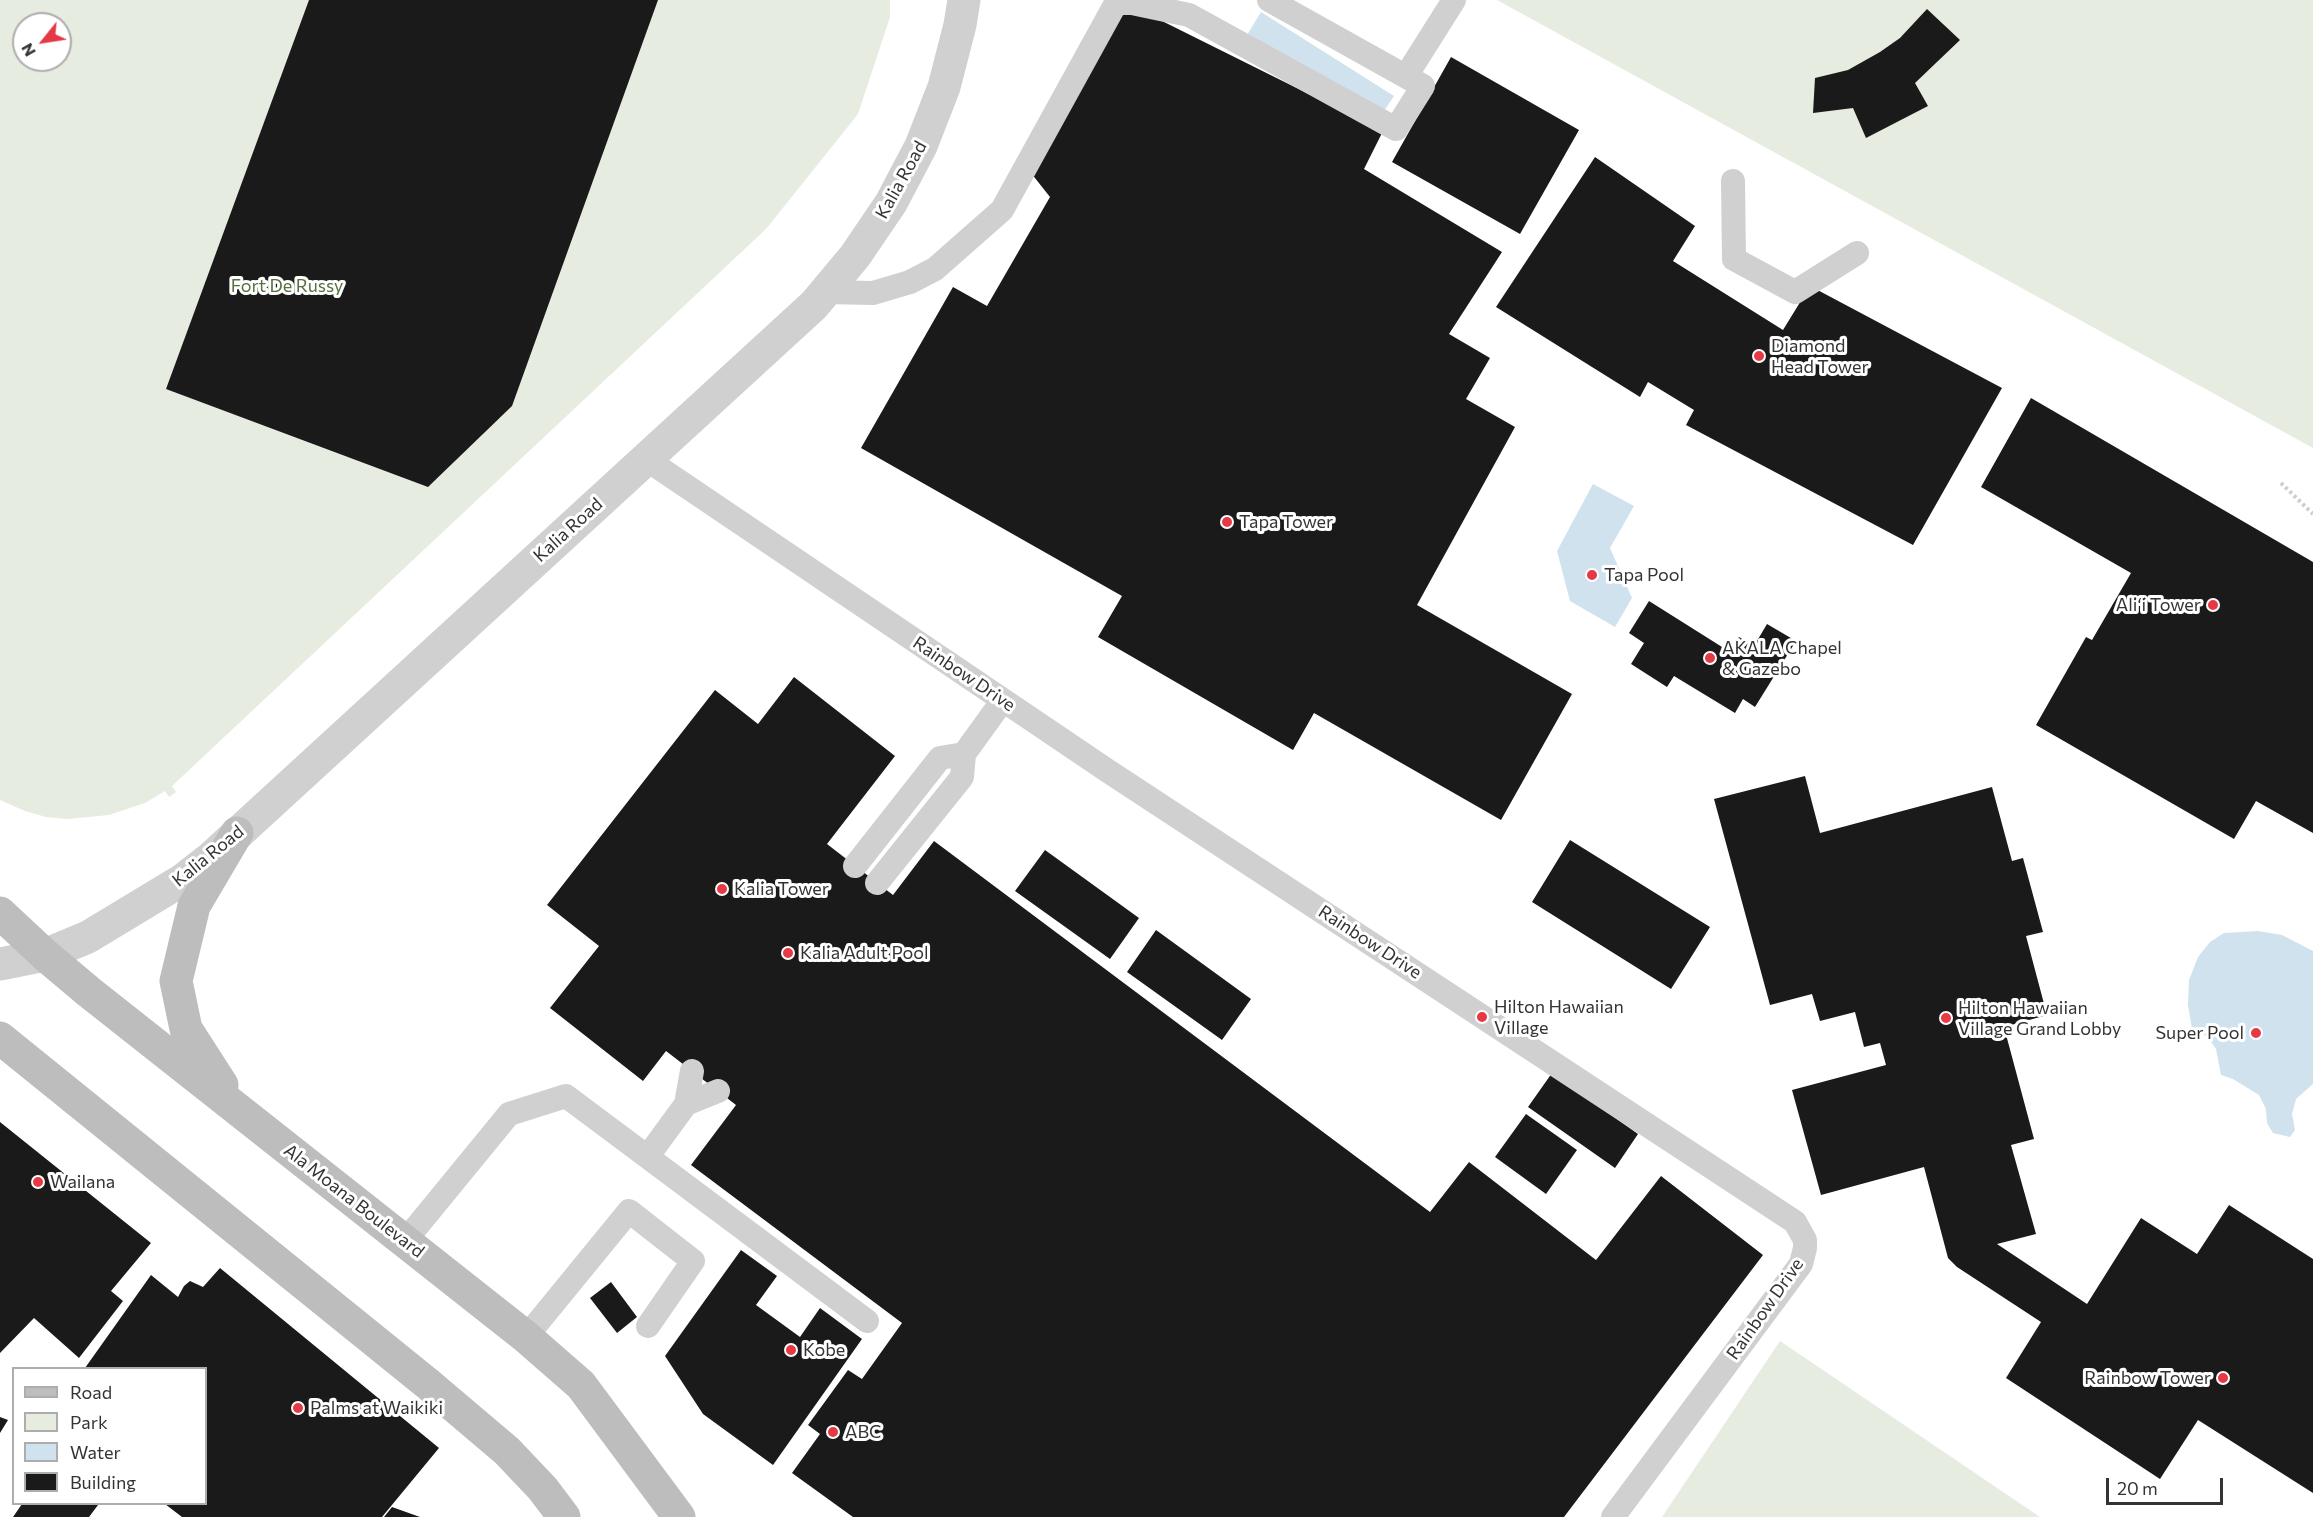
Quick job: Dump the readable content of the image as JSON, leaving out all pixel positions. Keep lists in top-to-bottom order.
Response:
{
  "streets": {
    "main road": ["Ala Moana Boulevard"],
    "street": ["Kalia Road"],
    "lane": ["Rainbow Drive"]
  },
  "crossings": [
    ["Kalia Road", "Rainbow Drive"],
    ["Kalia Road", "Ala Moana Boulevard"]
  ],
  "parks": ["Fort De Russy"],
  "places": [
    "Diamond Head Tower",
    "Tapa Tower",
    "Tapa Pool",
    "Aliʻi Tower",
    "AKALA Chapel & Gazebo",
    "Kalia Tower",
    "Kalia Adult Pool",
    "Hilton Hawaiian Village",
    "Hilton Hawaiian Village Grand Lobby",
    "Super Pool",
    "Wailana",
    "Kobe",
    "Rainbow Tower",
    "Palms at Waikiki",
    "ABC"
  ],
  "legend": [
    "Road",
    "Park",
    "Water",
    "Building"
  ],
  "scale_bar": "20 m",
  "north": "bottom left"
}
